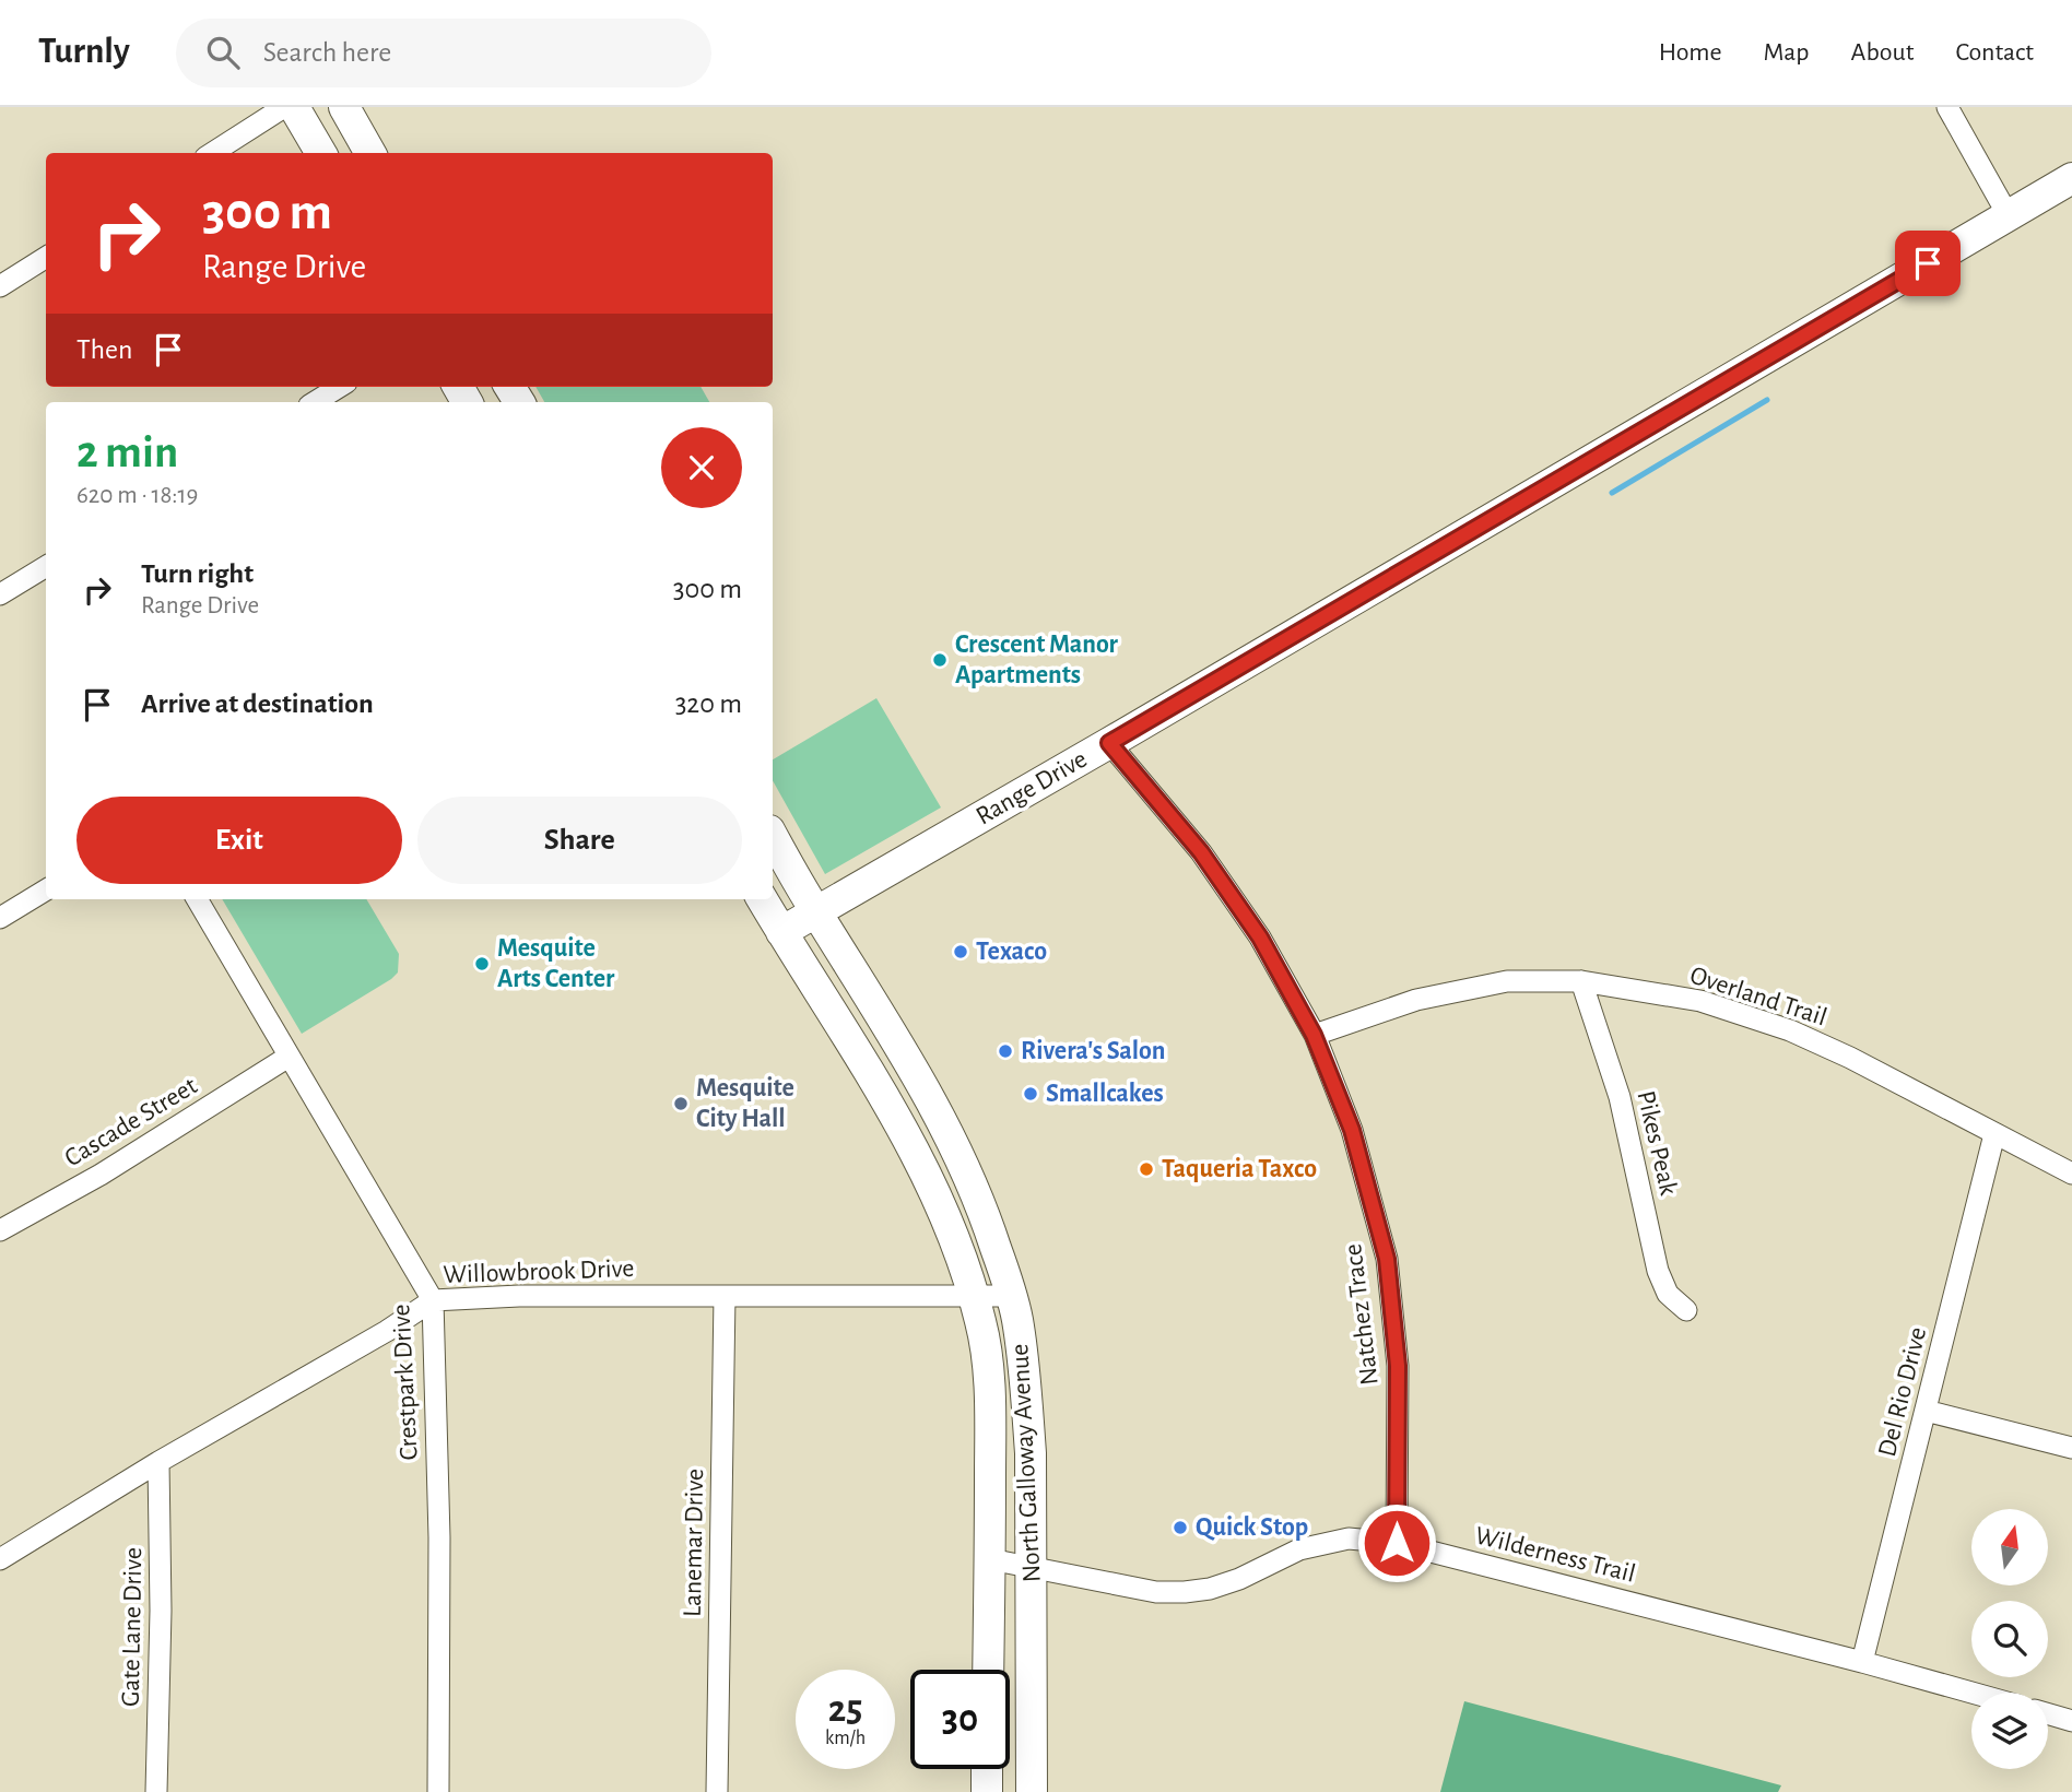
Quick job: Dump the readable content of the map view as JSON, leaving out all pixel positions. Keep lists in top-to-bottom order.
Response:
{
  "streets": {
    "main road": ["Range Drive", "North Galloway Avenue"],
    "street": [
      "Overland Trail",
      "Cascade Street",
      "Pikes Peak",
      "Willowbrook Drive",
      "Natchez Trace",
      "Crestpark Drive",
      "Del Rio Drive",
      "Lanemar Drive",
      "Wilderness Trail",
      "Gate Lane Drive"
    ]
  },
  "crossings": [
    ["Range Drive", "Natchez Trace"],
    ["Range Drive", "North Galloway Avenue"],
    ["Overland Trail", "Pikes Peak"],
    ["Overland Trail", "Natchez Trace"],
    ["Overland Trail", "Del Rio Drive"],
    ["Cascade Street", "Crestpark Drive"],
    ["Willowbrook Drive", "Crestpark Drive"],
    ["Willowbrook Drive", "North Galloway Avenue"],
    ["Willowbrook Drive", "Lanemar Drive"],
    ["Willowbrook Drive", "Gate Lane Drive"],
    ["Natchez Trace", "Wilderness Trail"],
    ["Del Rio Drive", "Wilderness Trail"],
    ["North Galloway Avenue", "Wilderness Trail"]
  ],
  "places": [
    "Crescent Manor Apartments",
    "Texaco",
    "Mesquite Arts Center",
    "Rivera's Salon",
    "Smallcakes",
    "Mesquite City Hall",
    "Taqueria Taxco",
    "Quick Stop"
  ],
  "north": "top",
  "page": {
    "header": "Turnly",
    "search": "Search here",
    "nav": [
      "Home",
      "Map",
      "About",
      "Contact"
    ],
    "turn": ["300 m", "Range Drive"],
    "then": "Then",
    "heading": ["2 min", "620 m · 18:19"],
    "list": [
      {
        "name": "Turn right",
        "note": "Range Drive",
        "value": "300 m"
      },
      {
        "name": "Arrive at destination",
        "value": "320 m"
      }
    ],
    "buttons": ["Exit", "Share"],
    "speed": "25 km/h",
    "limit": "30"
  }
}
